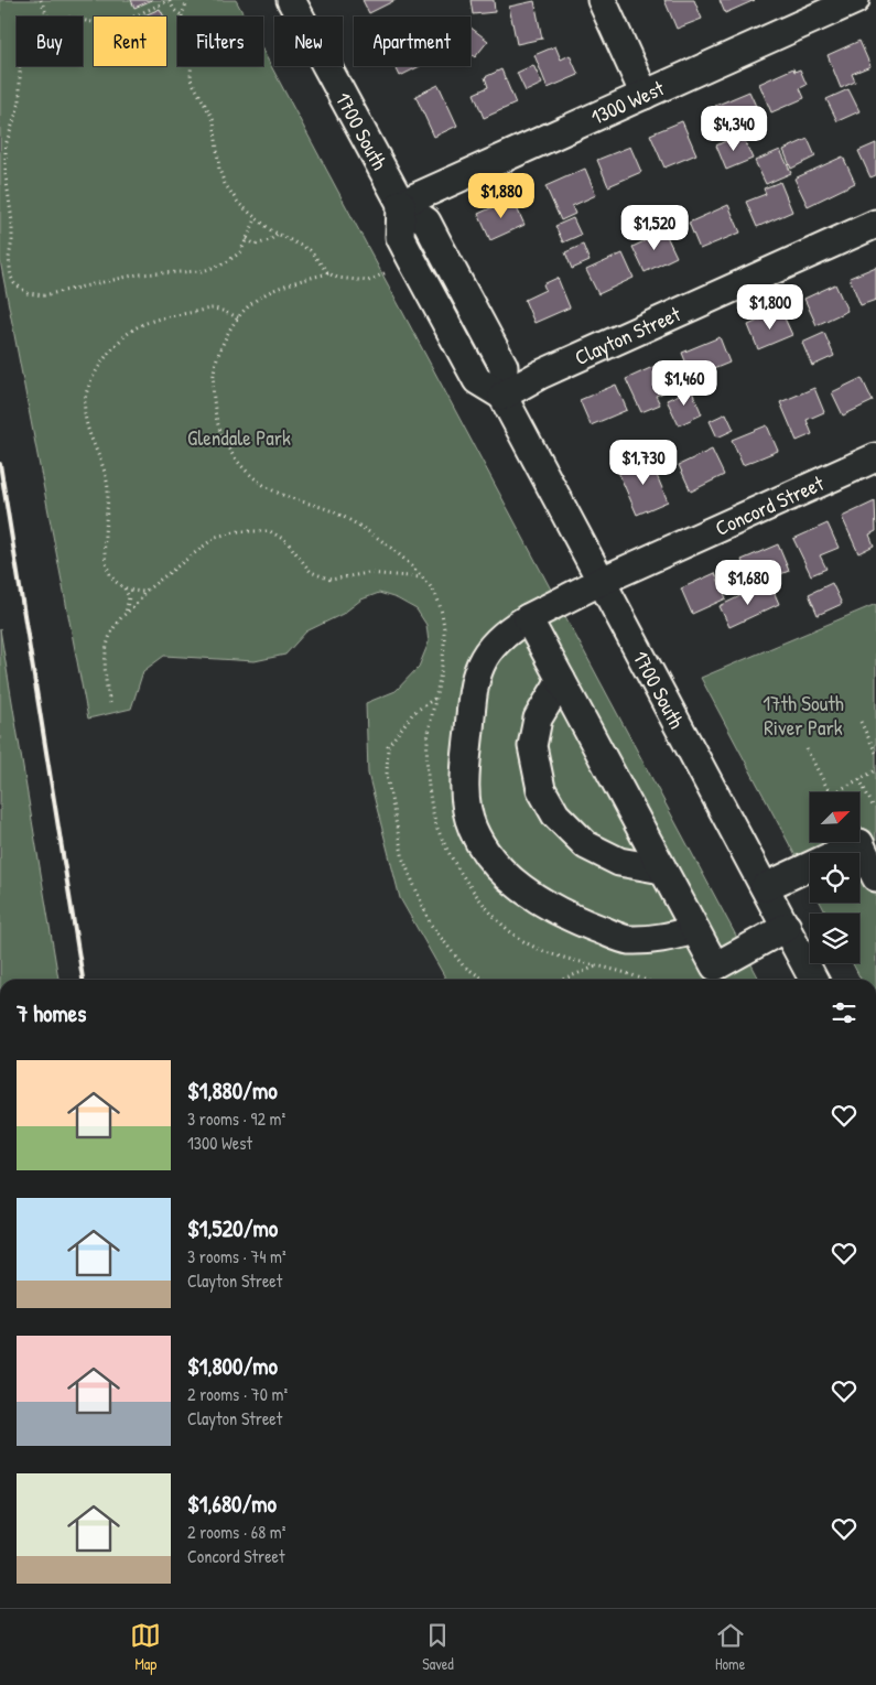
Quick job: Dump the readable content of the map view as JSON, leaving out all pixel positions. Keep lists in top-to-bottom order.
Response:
{
  "streets": {
    "street": [
      "1300 West",
      "1700 South",
      "Clayton Street",
      "Concord Street"
    ]
  },
  "crossings": [
    ["1300 West", "1700 South"],
    ["1700 South", "Clayton Street"],
    ["1700 South", "Concord Street"]
  ],
  "parks": ["Glendale Park", "17th South River Park"],
  "north": "top right",
  "page": {
    "chip": [
      "Buy",
      "Rent",
      "Filters",
      "New",
      "Apartment"
    ],
    "price": [
      "$4,340",
      "$1,880",
      "$1,520",
      "$1,800",
      "$1,460",
      "$1,730",
      "$1,680"
    ],
    "heading": "7 homes",
    "list": [
      {
        "name": "$1,880/mo",
        "note": "3 rooms · 92 m² · 1300 West"
      },
      {
        "name": "$1,520/mo",
        "note": "3 rooms · 74 m² · Clayton Street"
      },
      {
        "name": "$1,800/mo",
        "note": "2 rooms · 70 m² · Clayton Street"
      },
      {
        "name": "$1,680/mo",
        "note": "2 rooms · 68 m² · Concord Street"
      }
    ],
    "tabs": ["Map", "Saved", "Home"]
  }
}
